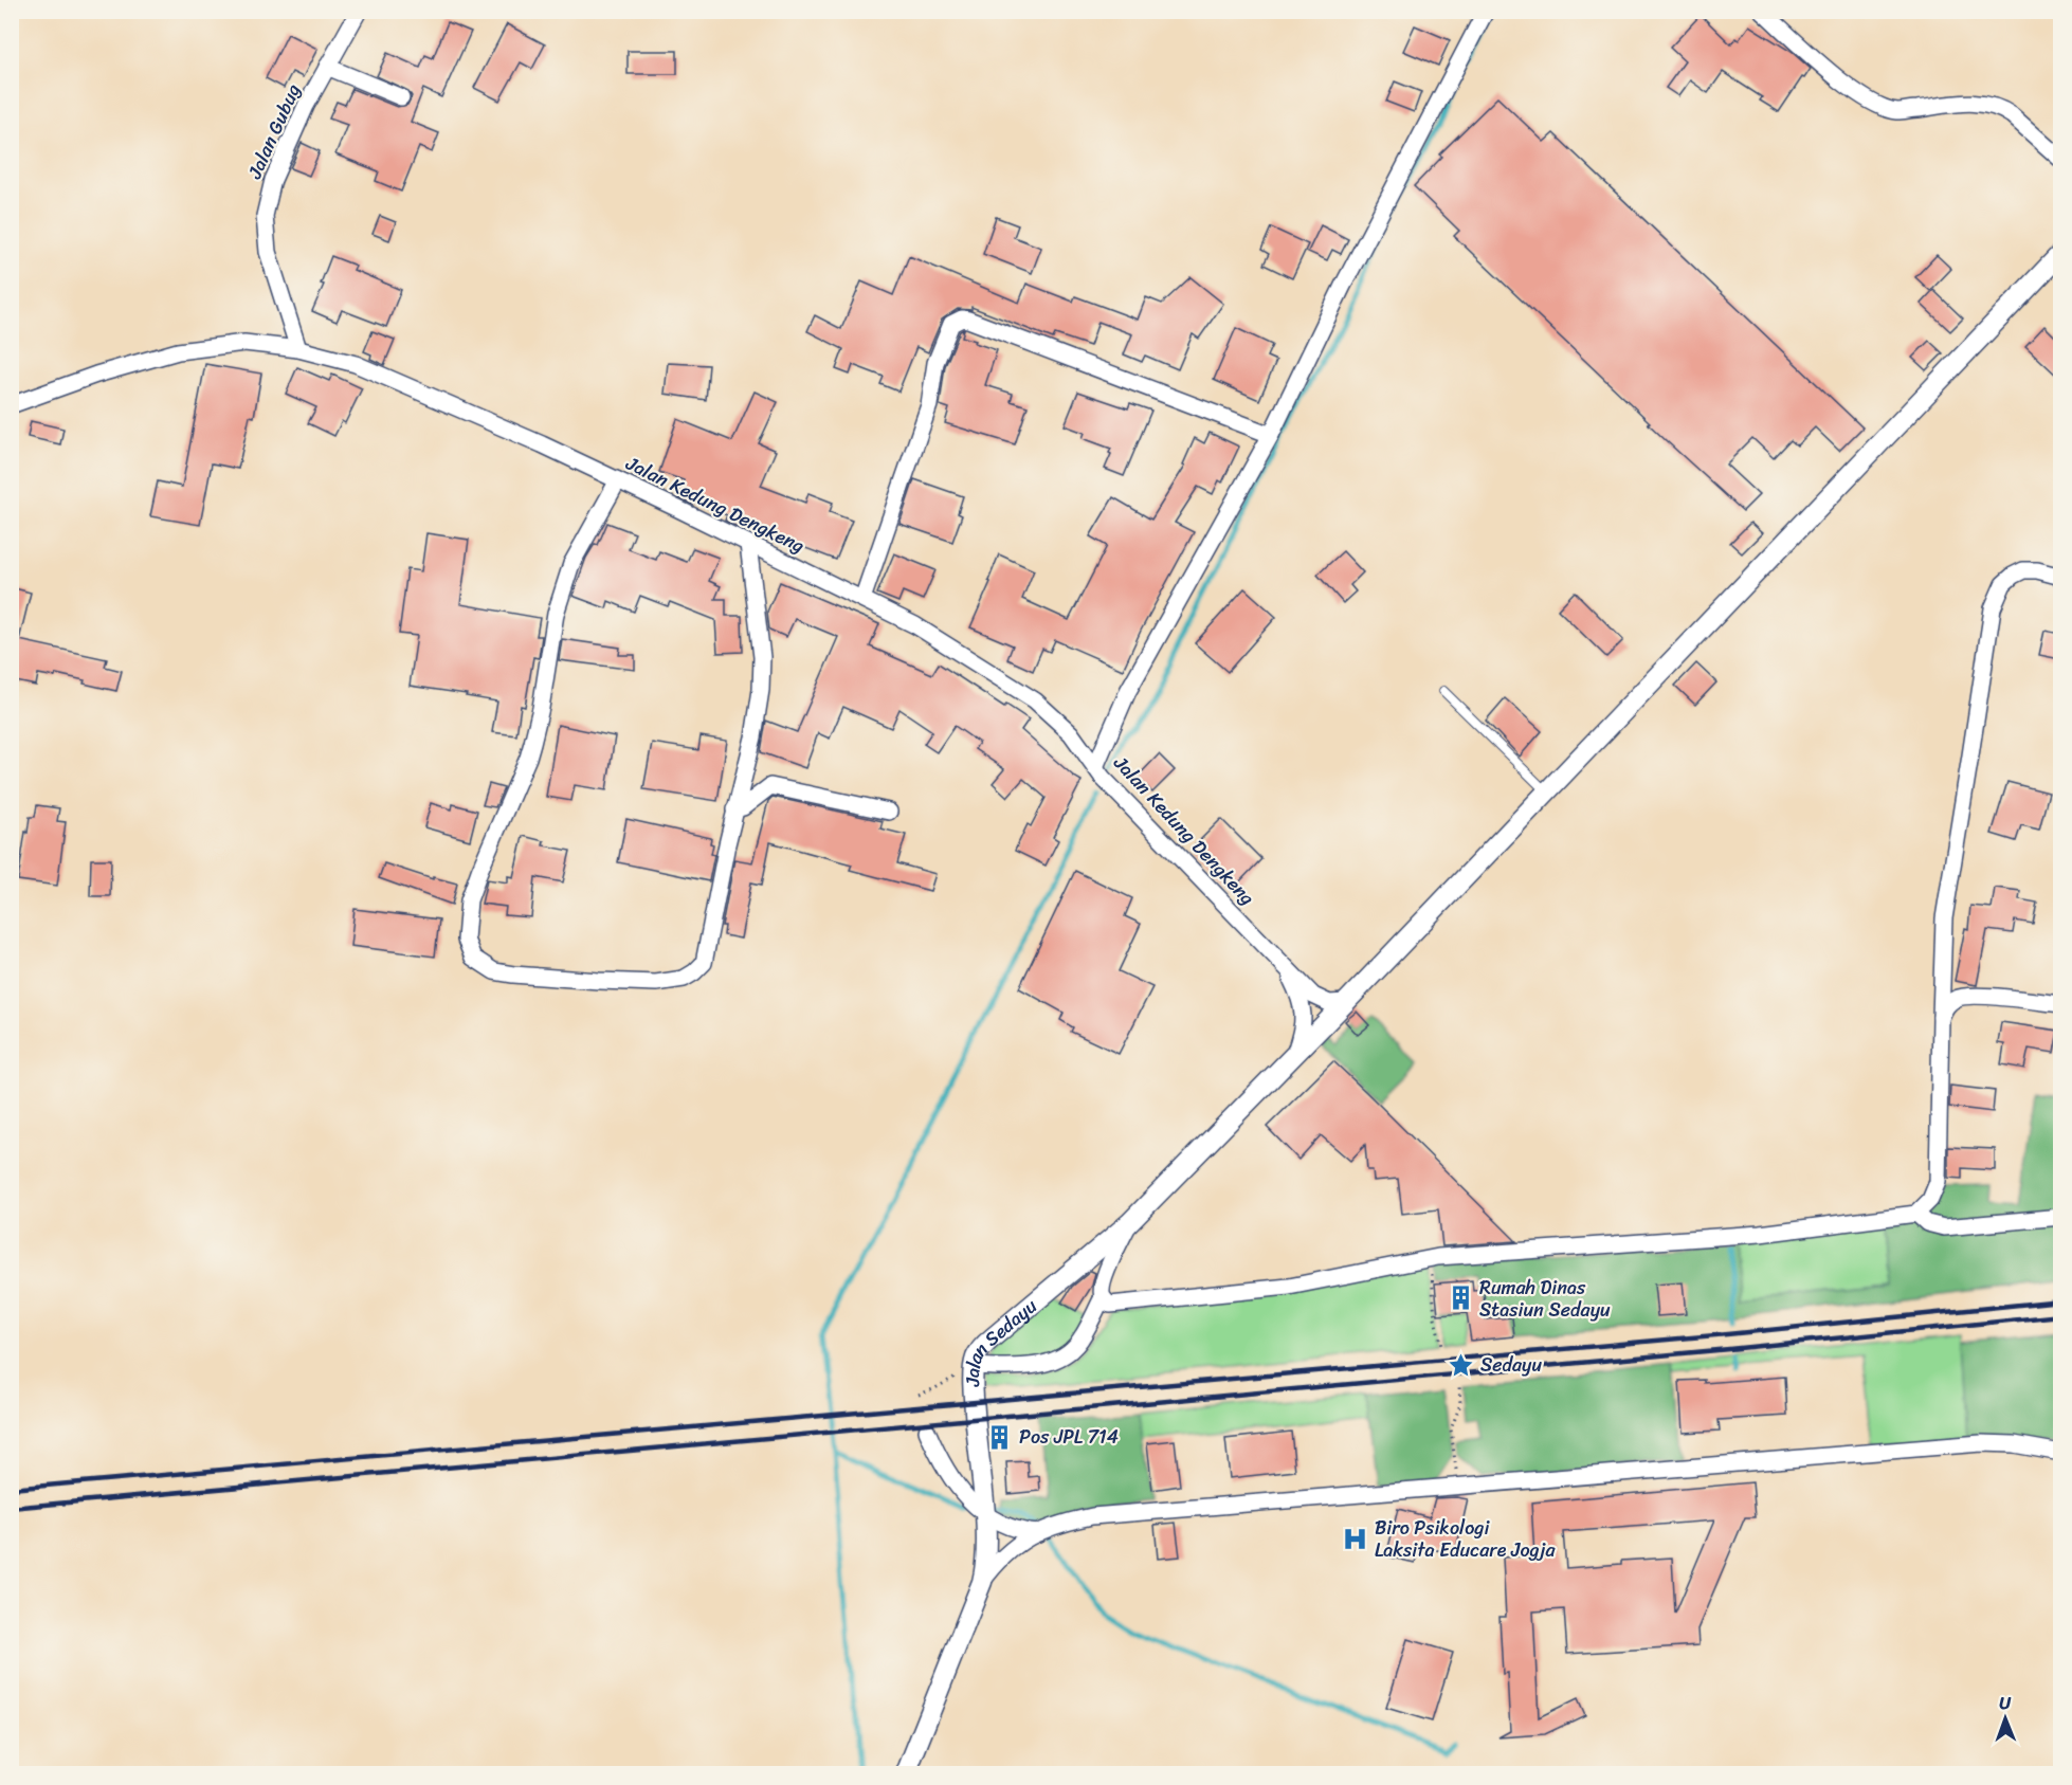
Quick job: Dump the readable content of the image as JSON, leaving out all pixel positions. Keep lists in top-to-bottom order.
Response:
{
  "streets": {
    "street": ["Jalan Gubug", "Jalan Kedung Dengkeng", "Jalan Sedayu"]
  },
  "crossings": [
    ["Jalan Gubug", "Jalan Kedung Dengkeng"],
    ["Jalan Kedung Dengkeng", "Jalan Sedayu"]
  ],
  "places": {
    "building": ["Rumah Dinas Stasiun Sedayu", "Pos JPL 714"],
    "place": ["Sedayu"],
    "hospital": ["Biro Psikologi Laksita Educare Jogja"]
  },
  "north": "top"
}
